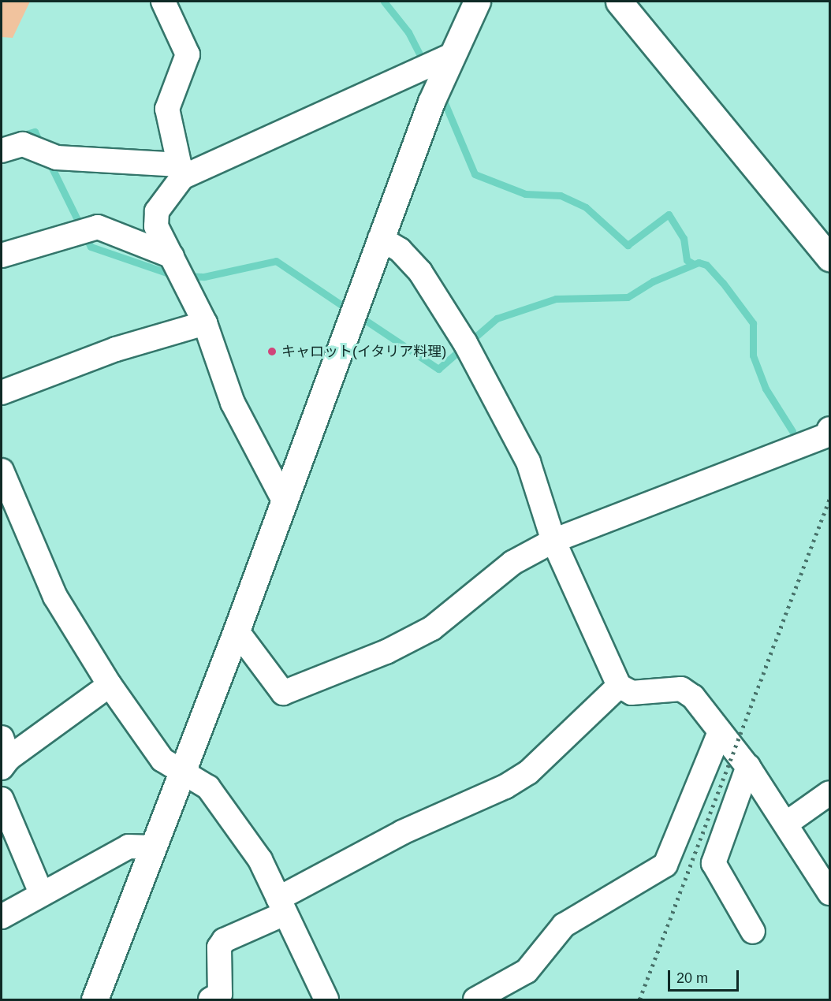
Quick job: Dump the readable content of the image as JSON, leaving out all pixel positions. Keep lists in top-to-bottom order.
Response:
{
  "places": ["キャロット(イタリア料理)"],
  "scale_bar": "20 m"
}
